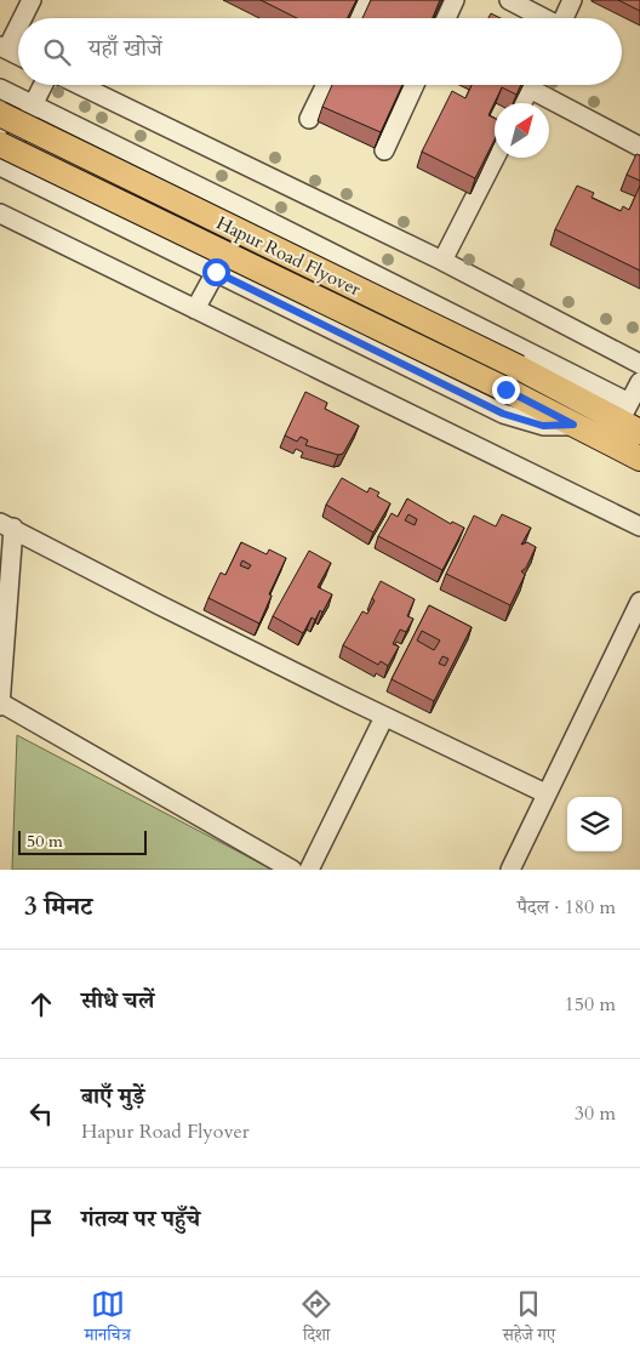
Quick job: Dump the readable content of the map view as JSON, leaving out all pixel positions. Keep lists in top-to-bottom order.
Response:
{
  "streets": {
    "main road": ["Hapur Road Flyover"]
  },
  "scale_bar": "50 m",
  "north": "top right",
  "page": {
    "search": "यहाँ खोजें",
    "scale": "50 m",
    "heading": ["3 मिनट", "पैदल · 180 m"],
    "list": [
      ["सीधे चलें", "150 m"],
      ["बाएँ मुड़ें", "Hapur Road Flyover", "30 m"],
      "गंतव्य पर पहुँचे"
    ],
    "nav": ["मानचित्र", "दिशा", "सहेजे गए"]
  }
}
